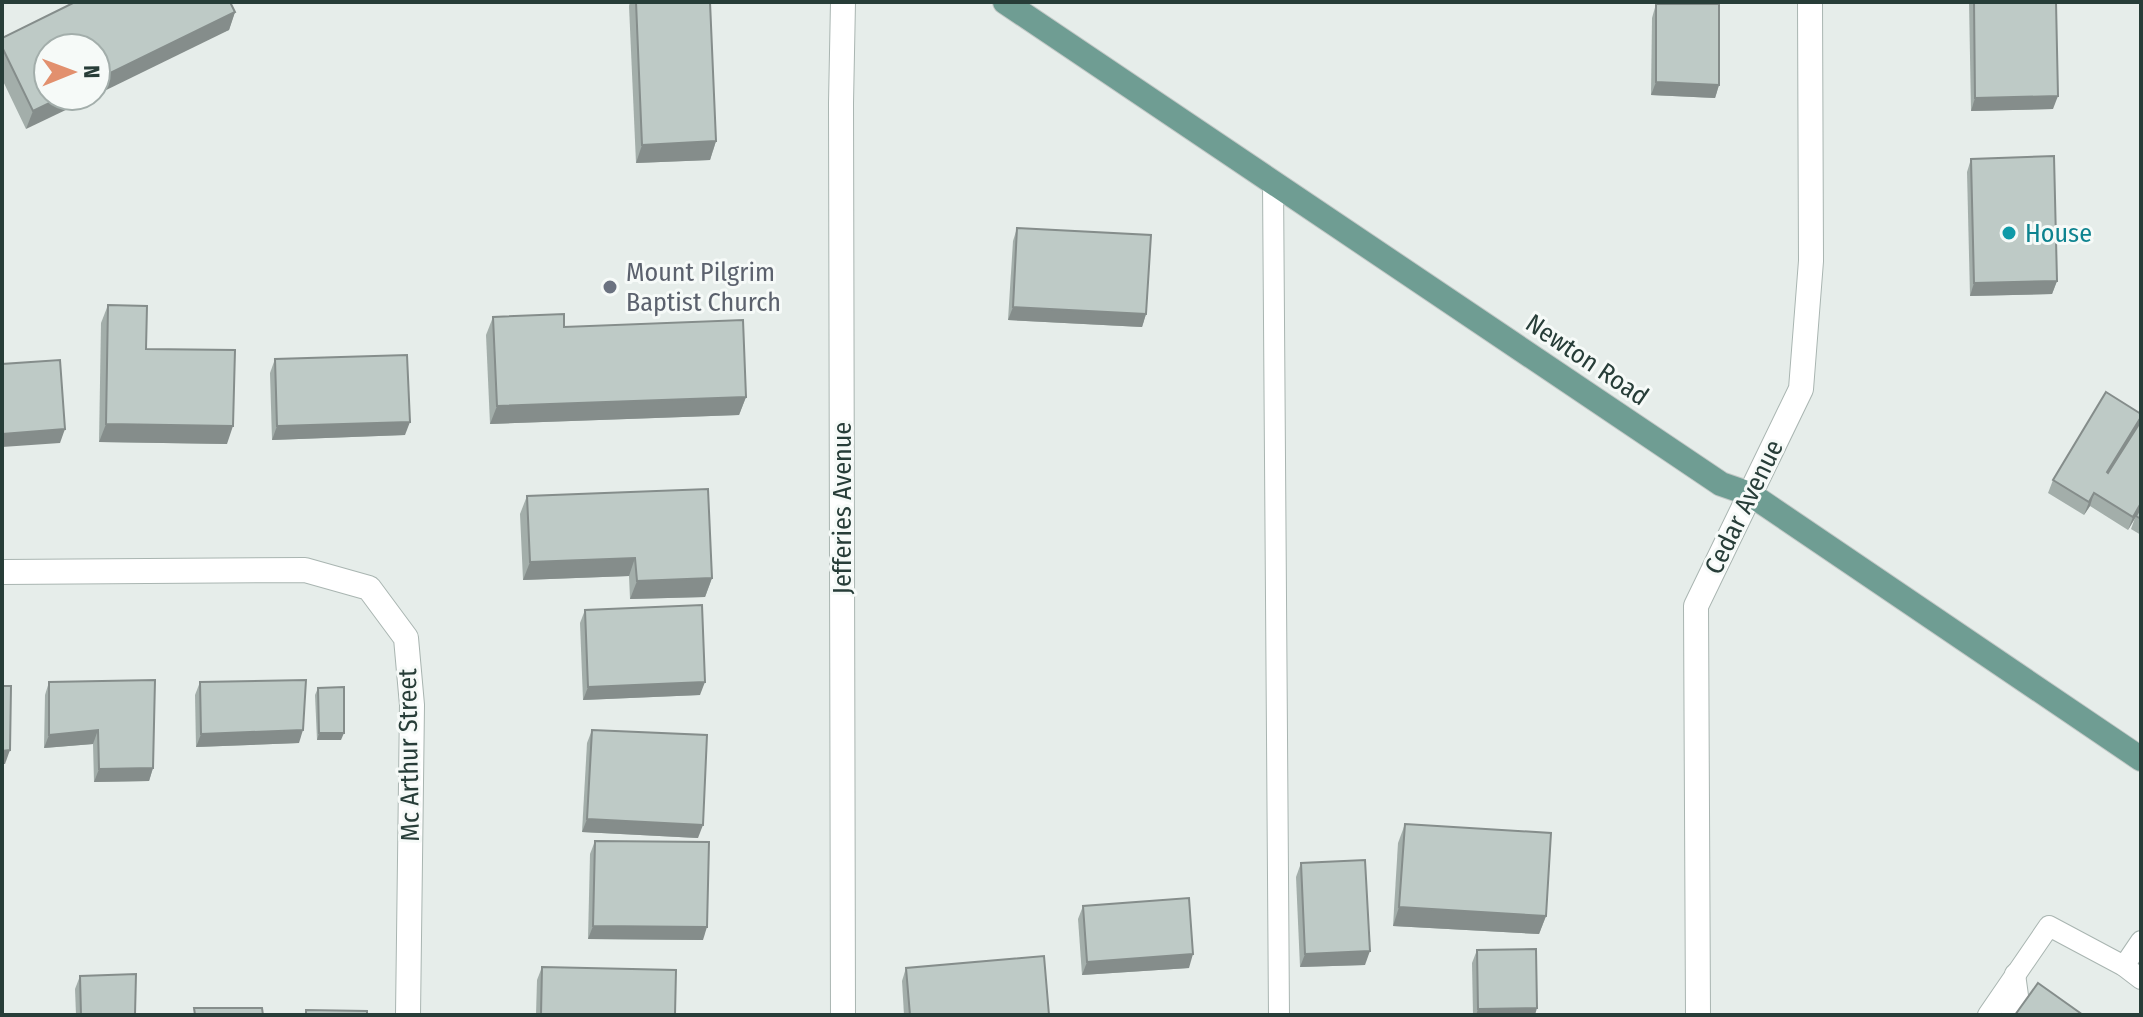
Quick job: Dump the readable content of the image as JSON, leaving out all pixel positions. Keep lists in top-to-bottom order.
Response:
{
  "streets": {
    "main road": ["Newton Road"],
    "street": ["Cedar Avenue", "Jefferies Avenue", "Mc Arthur Street"]
  },
  "crossings": [
    ["Newton Road", "Cedar Avenue"]
  ],
  "places": ["House", "Mount Pilgrim Baptist Church"],
  "north": "right"
}
